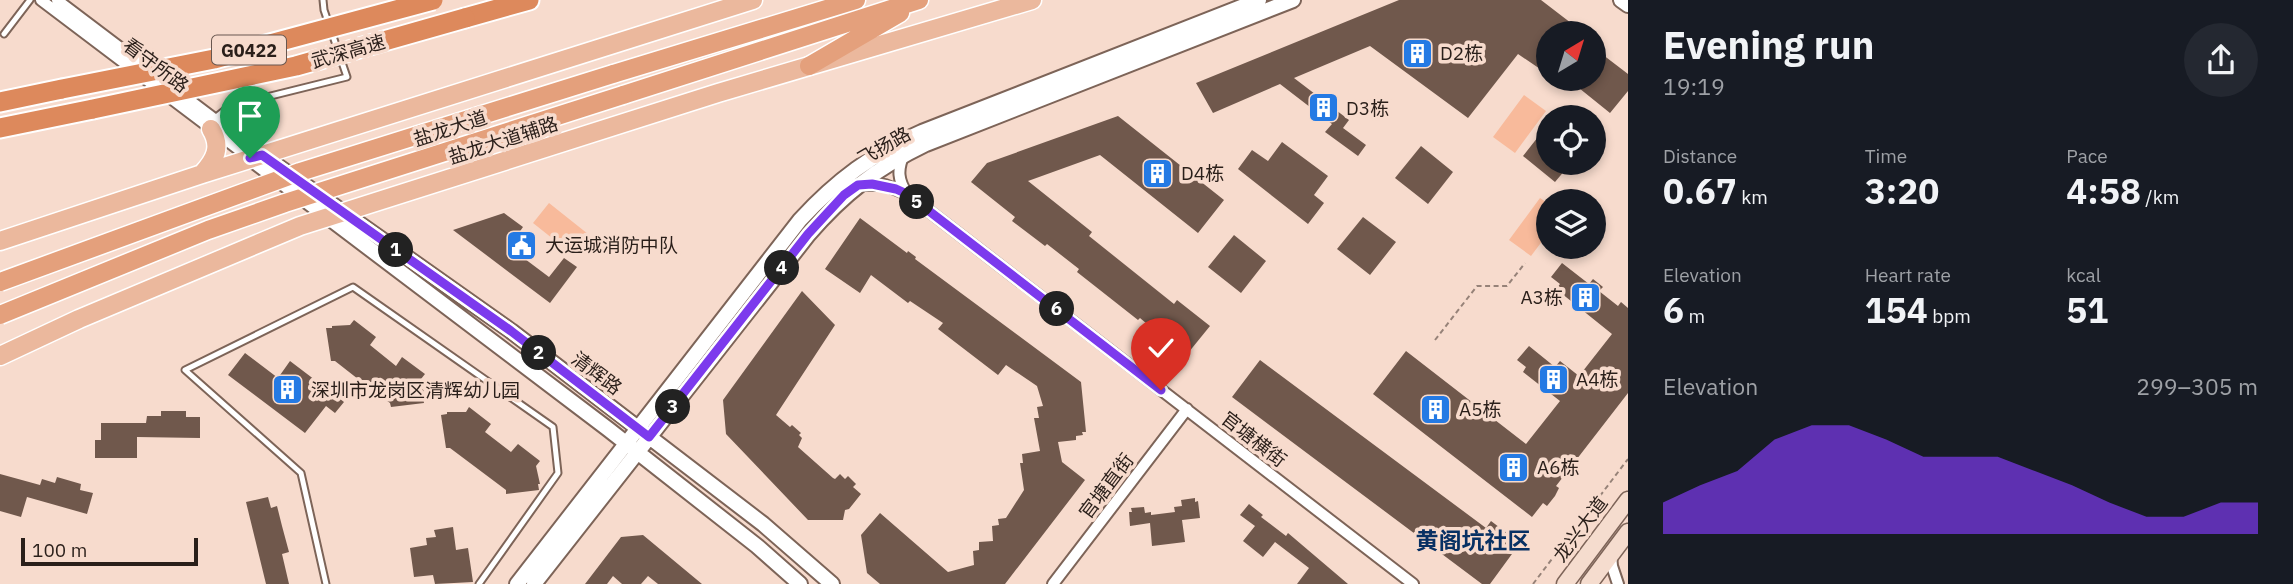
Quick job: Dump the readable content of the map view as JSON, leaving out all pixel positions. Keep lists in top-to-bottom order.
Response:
{
  "streets": {
    "highway": ["G0422", "武深高速", "盐龙大道"],
    "main road": ["盐龙大道辅路", "龙兴大道"],
    "street": [
      "看守所路",
      "飞扬路",
      "清辉路",
      "官塘横街",
      "官塘直街"
    ]
  },
  "crossings": [
    ["看守所路", "清辉路"],
    ["盐龙大道辅路", "清辉路"],
    ["飞扬路", "清辉路"],
    ["飞扬路", "官塘横街"],
    ["官塘横街", "官塘直街"]
  ],
  "districts": ["黄阁坑社区"],
  "places": {
    "building": [
      "D2栋",
      "D3栋",
      "D4栋",
      "A3栋",
      "A4栋",
      "深圳市龙岗区清辉幼儿园",
      "A5栋",
      "A6栋"
    ],
    "public building": ["大运城消防中队"]
  },
  "scale_bar": "100 m",
  "north": "top right",
  "page": {
    "heading": ["Evening run", "19:19"],
    "stats": [
      ["Distance", "0.67 km"],
      ["Time", "3:20"],
      ["Pace", "4:58 /km"],
      ["Elevation", "6 m"],
      ["Heart rate", "154 bpm"],
      ["kcal", "51"]
    ],
    "pins": [
      "5",
      "1",
      "4",
      "6",
      "2",
      "3"
    ],
    "chart": ["Elevation", "299–305 m"],
    "scale": "100 m"
  }
}
